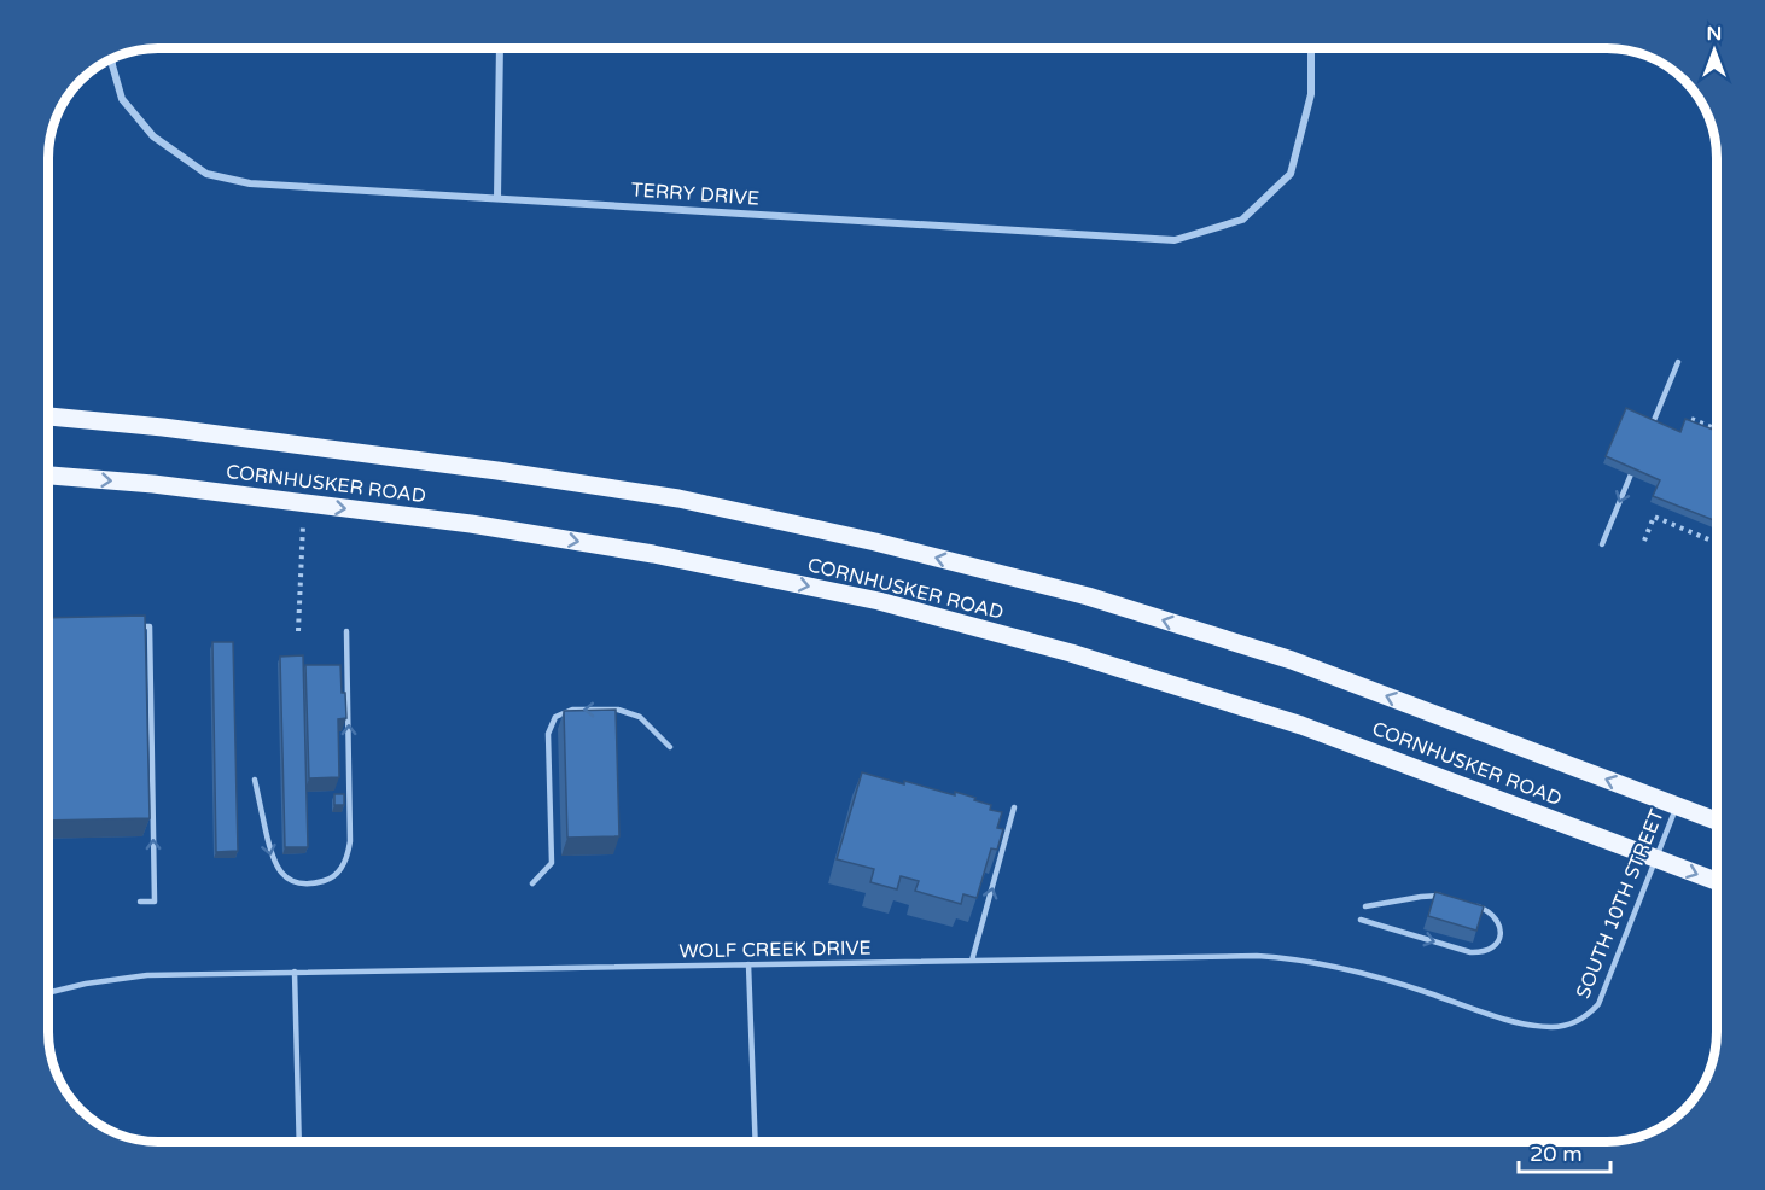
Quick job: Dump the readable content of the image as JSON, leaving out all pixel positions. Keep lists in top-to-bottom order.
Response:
{
  "streets": {
    "main road": ["CORNHUSKER ROAD"],
    "street": ["TERRY DRIVE"],
    "lane": ["SOUTH 10TH STREET", "WOLF CREEK DRIVE"]
  },
  "crossings": [
    ["CORNHUSKER ROAD", "SOUTH 10TH STREET"],
    ["SOUTH 10TH STREET", "WOLF CREEK DRIVE"]
  ],
  "scale_bar": "20 m",
  "north": "top"
}
